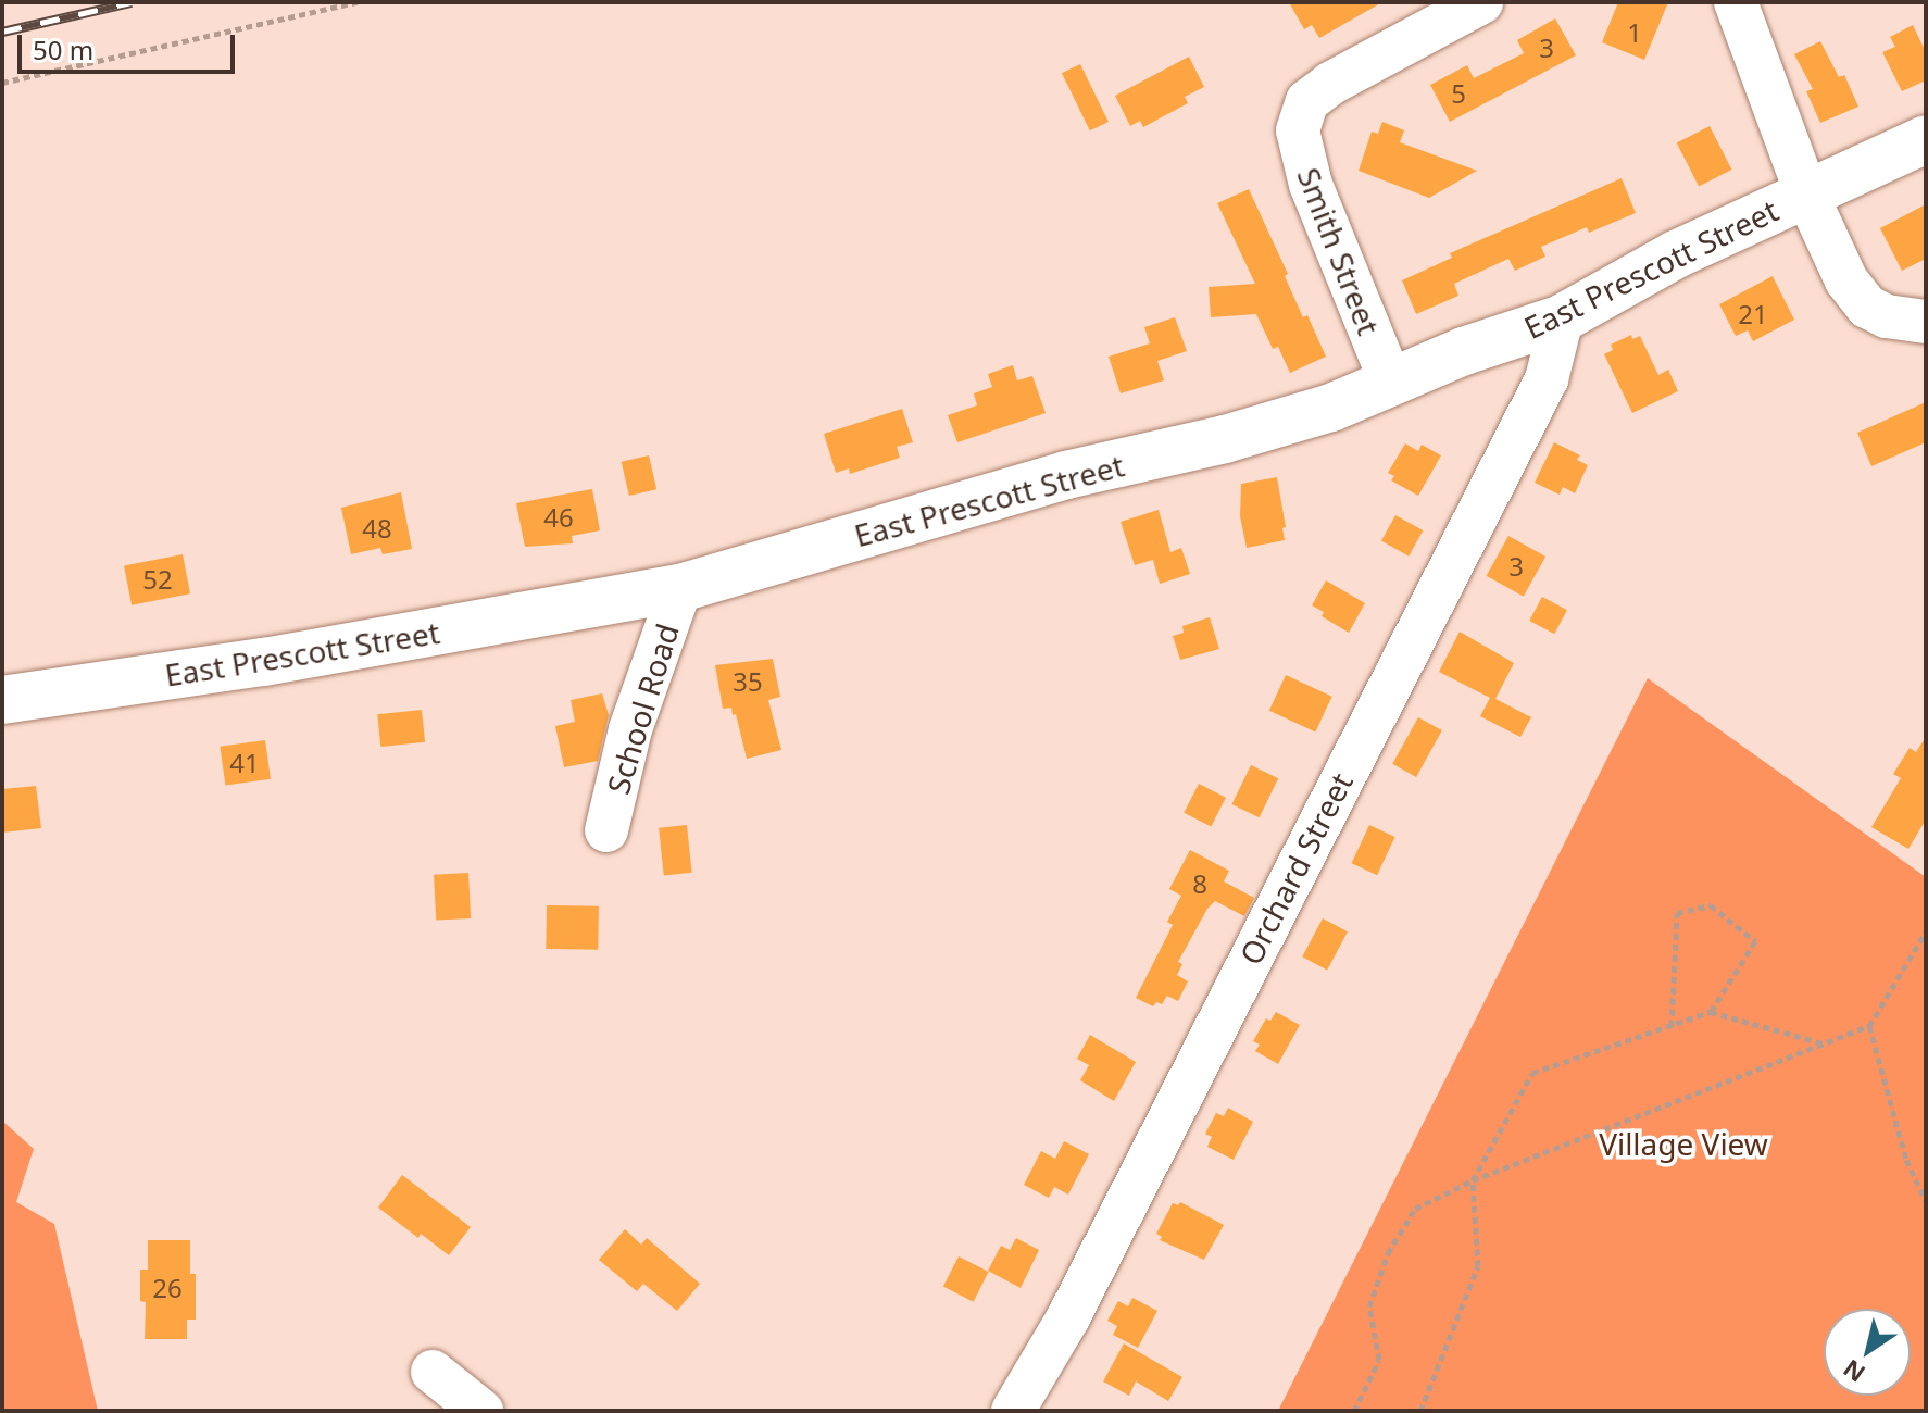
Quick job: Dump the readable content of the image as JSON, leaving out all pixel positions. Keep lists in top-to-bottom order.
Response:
{
  "streets": {
    "main road": ["East Prescott Street"],
    "street": ["Smith Street", "School Road", "Orchard Street"]
  },
  "crossings": [
    ["Smith Street", "East Prescott Street"],
    ["East Prescott Street", "School Road"],
    ["East Prescott Street", "Orchard Street"]
  ],
  "parks": ["Village View"],
  "house_numbers": [
    "1",
    "3",
    "5",
    "21",
    "46",
    "48",
    "3",
    "52",
    "35",
    "41",
    "8",
    "26"
  ],
  "scale_bar": "50 m",
  "north": "bottom left"
}
